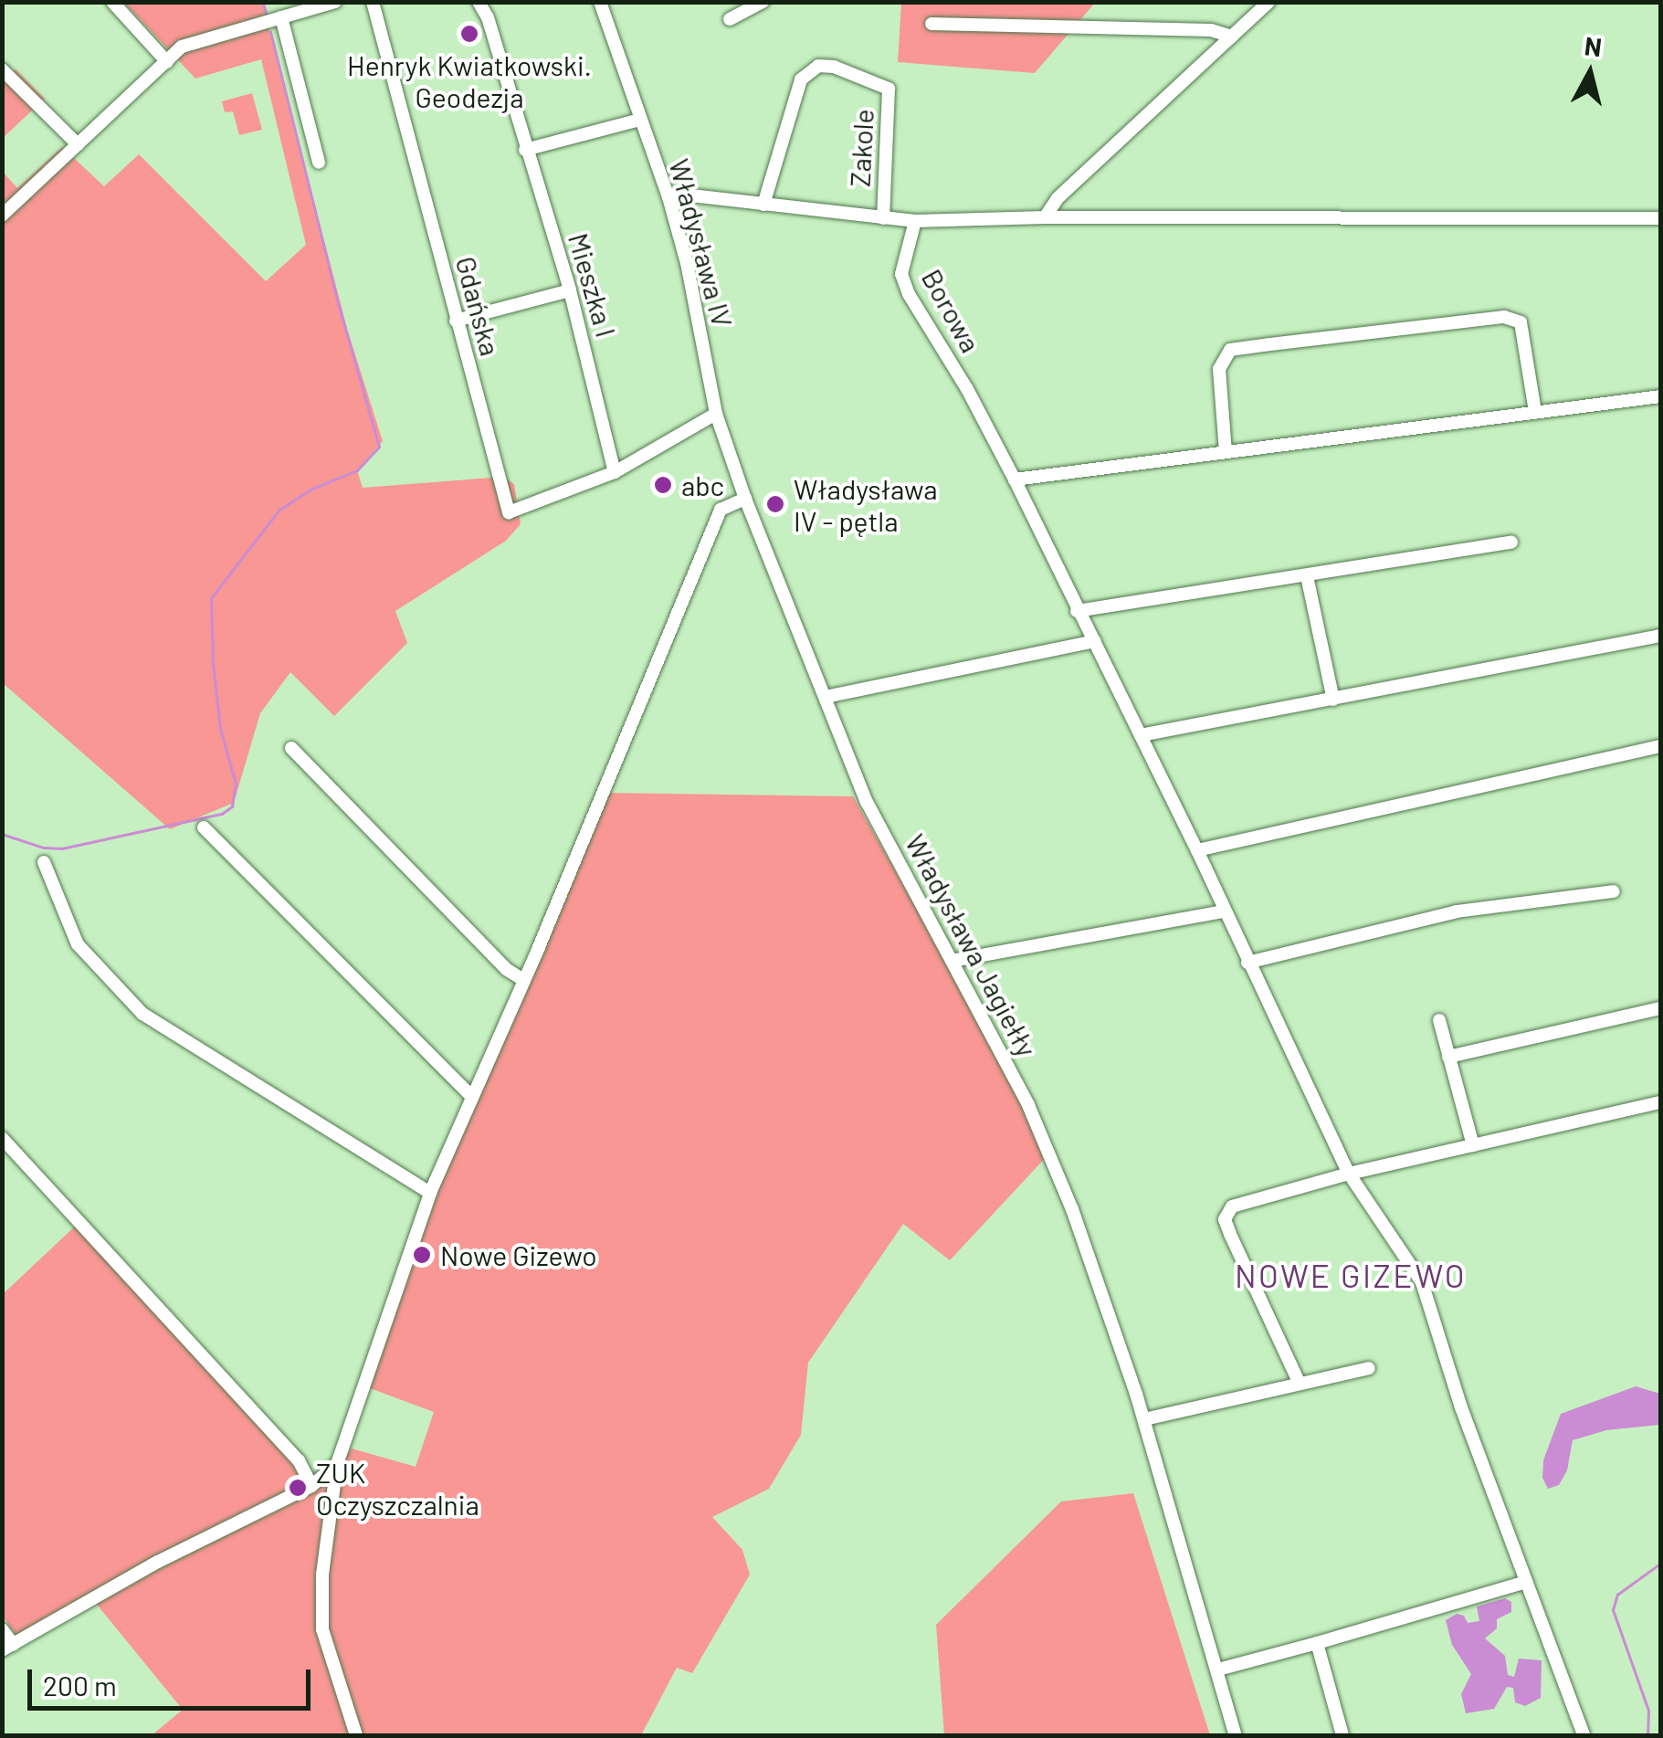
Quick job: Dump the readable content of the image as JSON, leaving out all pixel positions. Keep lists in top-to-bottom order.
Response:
{
  "streets": {
    "street": [
      "Zakole",
      "Władysława IV",
      "Mieszka I",
      "Gdańska",
      "Borowa",
      "Władysława Jagiełły"
    ]
  },
  "crossings": [
    ["Władysława IV", "Władysława Jagiełły"],
    ["Mieszka I", "Gdańska"]
  ],
  "districts": ["NOWE GIZEWO"],
  "places": [
    "Henryk Kwiatkowski. Geodezja",
    "abc",
    "Władysława IV - pętla",
    "Nowe Gizewo",
    "ZUK Oczyszczalnia"
  ],
  "scale_bar": "200 m",
  "north": "top"
}
